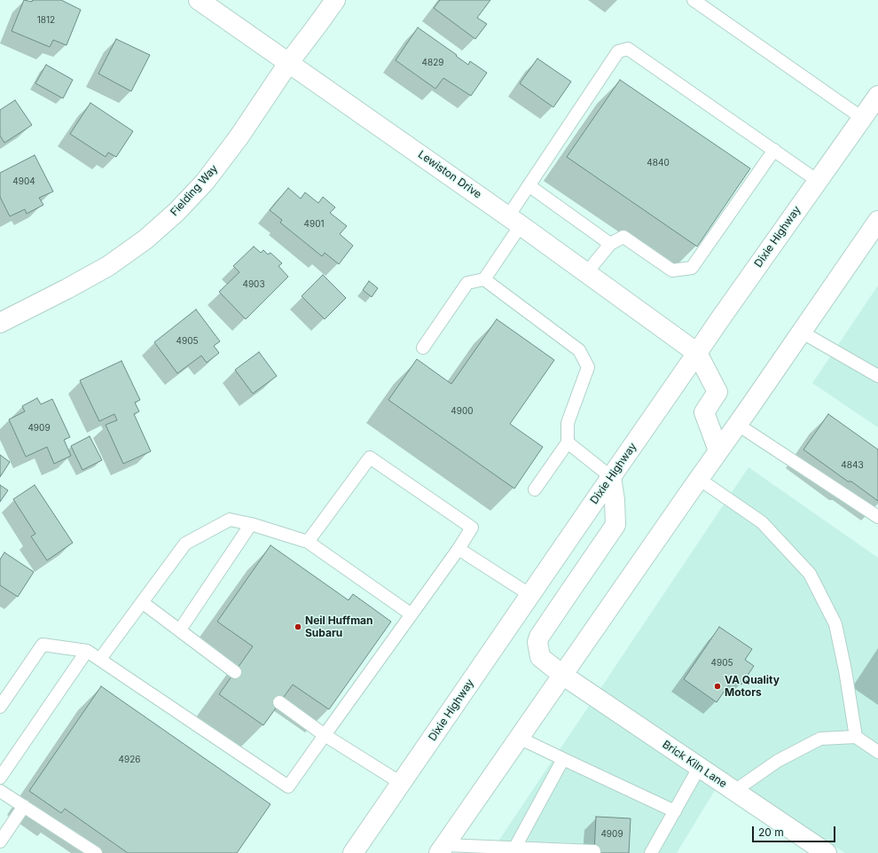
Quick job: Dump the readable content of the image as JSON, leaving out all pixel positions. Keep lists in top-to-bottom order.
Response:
{
  "streets": {
    "main road": [
      "Lewiston Drive",
      "Fielding Way",
      "Dixie Highway",
      "Brick Kiln Lane"
    ]
  },
  "crossings": [
    ["Lewiston Drive", "Fielding Way"],
    ["Lewiston Drive", "Dixie Highway"],
    ["Dixie Highway", "Brick Kiln Lane"]
  ],
  "places": ["Neil Huffman Subaru", "VA Quality Motors"],
  "house_numbers": [
    "1812",
    "4829",
    "4840",
    "4904",
    "4901",
    "4903",
    "4905",
    "4900",
    "4909",
    "4843",
    "4905",
    "4926",
    "4909"
  ],
  "scale_bar": "20 m"
}
